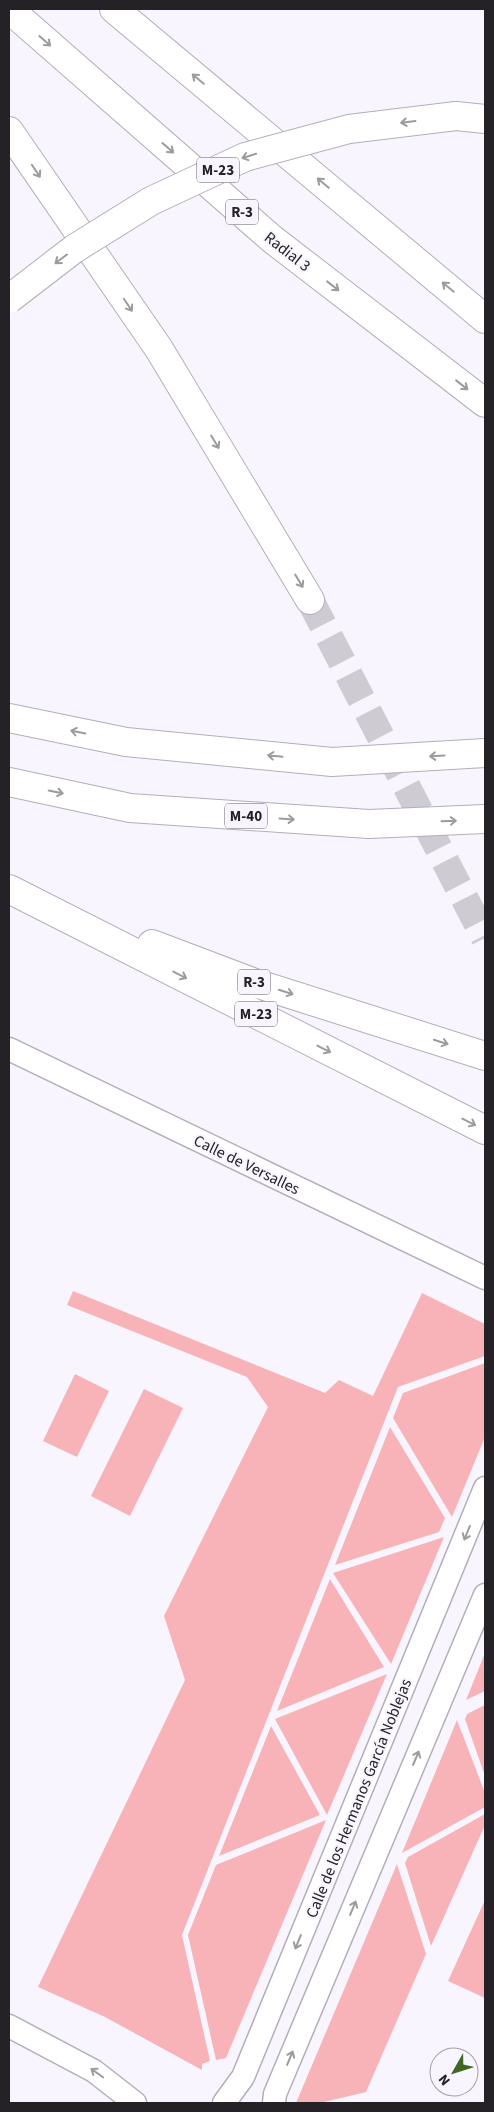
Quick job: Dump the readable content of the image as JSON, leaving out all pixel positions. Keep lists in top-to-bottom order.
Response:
{
  "streets": {
    "highway": [
      "M-23",
      "R-3",
      "Radial 3",
      "M-40"
    ],
    "street": ["Calle de Versalles", "Calle de los Hermanos García Noblejas"]
  },
  "crossings": [
    ["M-23", "R-3"]
  ],
  "north": "bottom left"
}
